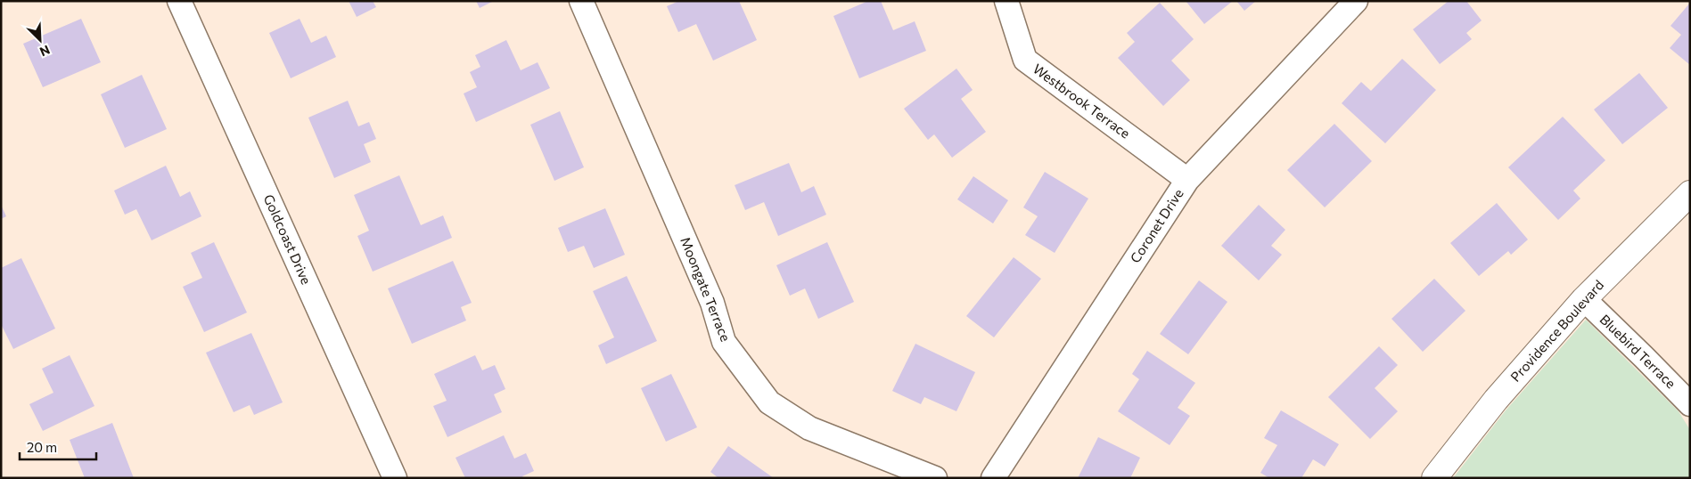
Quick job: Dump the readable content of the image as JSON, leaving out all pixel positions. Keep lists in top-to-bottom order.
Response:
{
  "streets": {
    "main road": ["Providence Boulevard"],
    "street": [
      "Westbrook Terrace",
      "Coronet Drive",
      "Goldcoast Drive",
      "Moongate Terrace",
      "Bluebird Terrace"
    ]
  },
  "crossings": [
    ["Westbrook Terrace", "Coronet Drive"],
    ["Providence Boulevard", "Bluebird Terrace"]
  ],
  "scale_bar": "20 m",
  "north": "bottom right"
}
